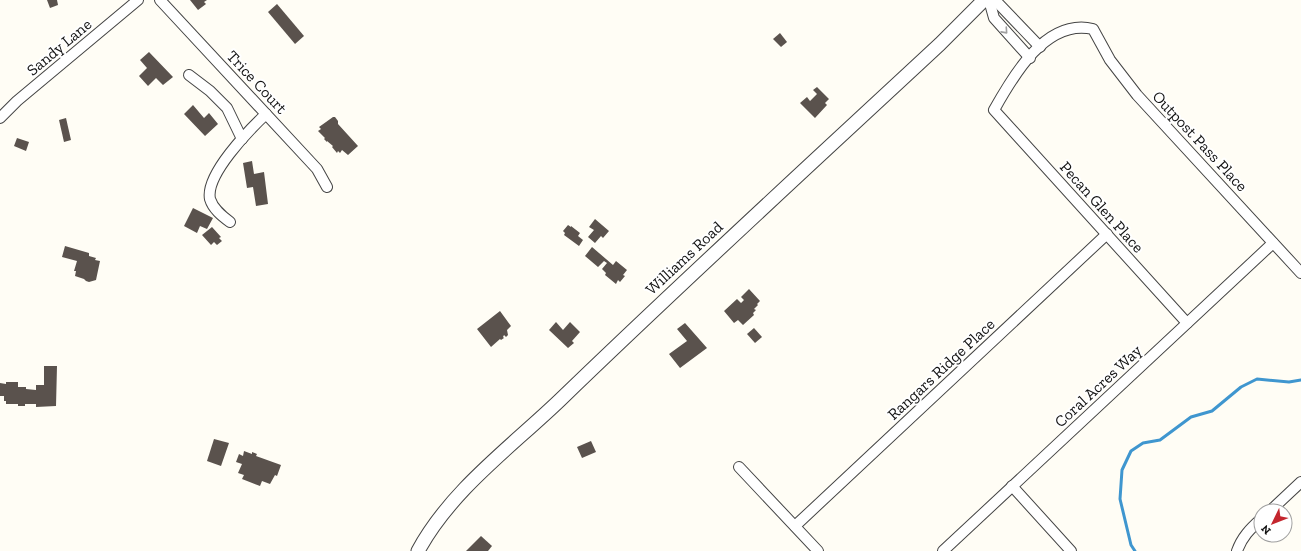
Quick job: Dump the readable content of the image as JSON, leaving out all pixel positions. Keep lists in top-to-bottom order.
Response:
{
  "streets": {
    "street": [
      "Sandy Lane",
      "Trice Court",
      "Outpost Pass Place",
      "Pecan Glen Place",
      "Williams Road",
      "Rangars Ridge Place",
      "Coral Acres Way"
    ]
  },
  "crossings": [
    ["Outpost Pass Place", "Coral Acres Way"],
    ["Pecan Glen Place", "Rangars Ridge Place"],
    ["Pecan Glen Place", "Coral Acres Way"]
  ],
  "north": "bottom left"
}
